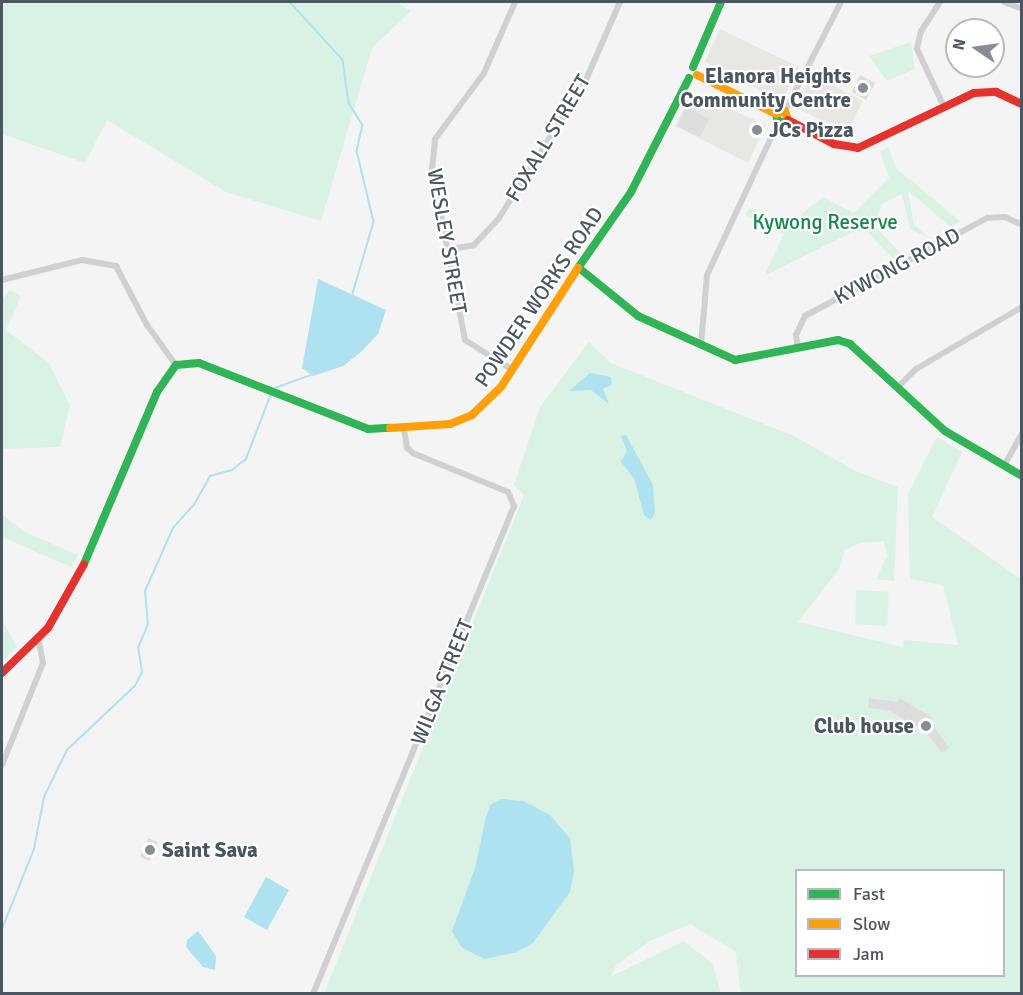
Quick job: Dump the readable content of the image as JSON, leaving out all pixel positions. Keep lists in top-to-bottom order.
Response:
{
  "streets": {
    "main road": ["POWDER WORKS ROAD"],
    "street": [
      "FOXALL STREET",
      "WESLEY STREET",
      "KYWONG ROAD",
      "WILGA STREET"
    ]
  },
  "crossings": [
    ["FOXALL STREET", "WESLEY STREET"],
    ["WESLEY STREET", "POWDER WORKS ROAD"],
    ["POWDER WORKS ROAD", "WILGA STREET"]
  ],
  "parks": ["Kywong Reserve"],
  "places": [
    "Elanora Heights Community Centre",
    "JCs Pizza",
    "Club house",
    "Saint Sava"
  ],
  "legend": ["Fast", "Slow", "Jam"],
  "north": "left"
}
